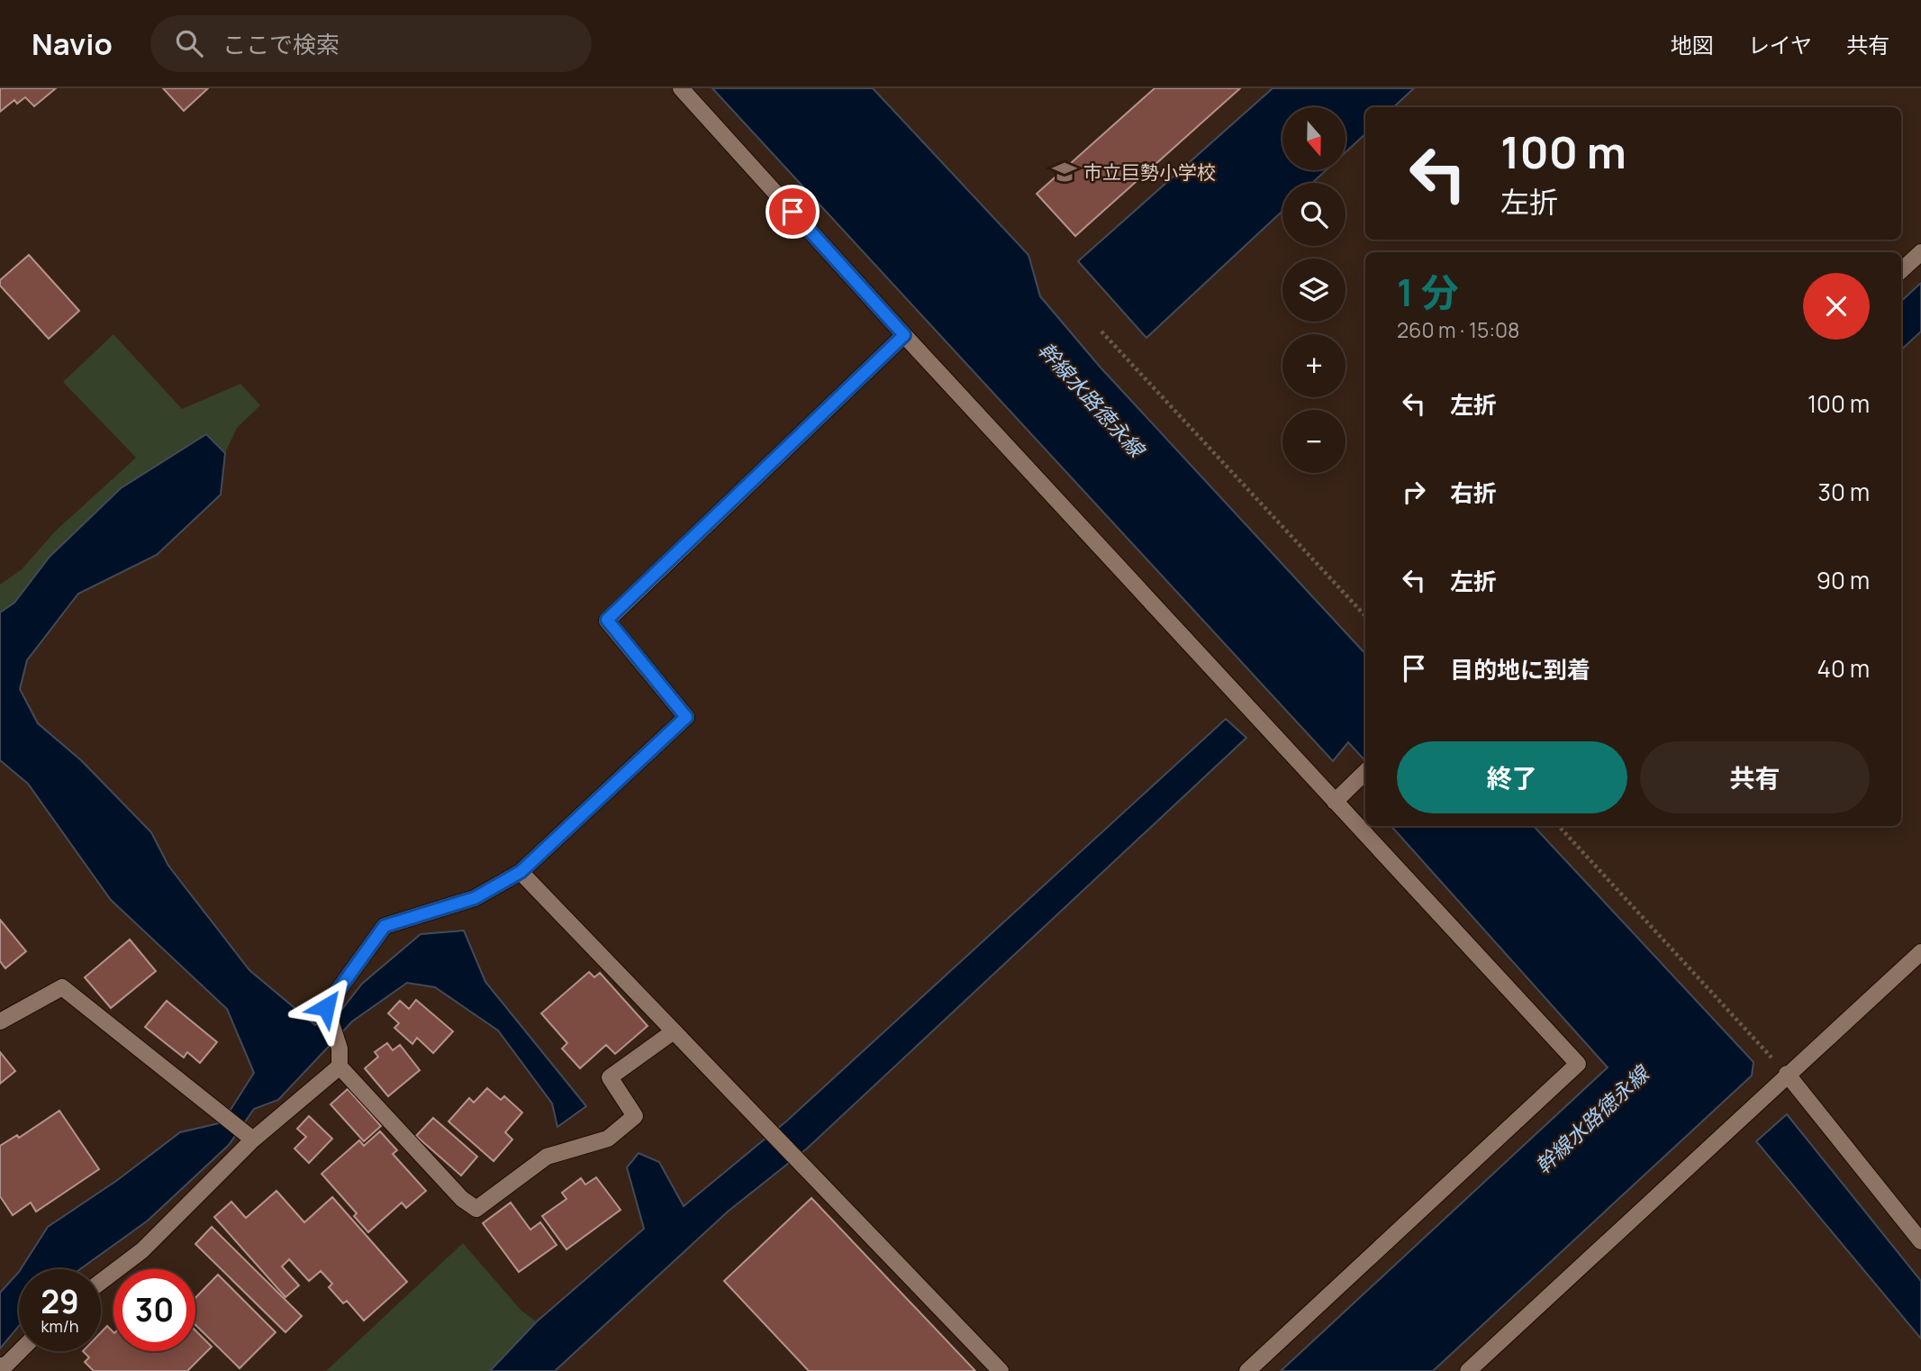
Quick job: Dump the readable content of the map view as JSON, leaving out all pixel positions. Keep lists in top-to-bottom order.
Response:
{
  "water": ["幹線水路徳永線"],
  "places": {
    "school or university": ["市立巨勢小学校"]
  },
  "north": "bottom",
  "page": {
    "header": "Navio",
    "search": "ここで検索",
    "nav": ["地図", "レイヤ", "共有"],
    "map_buttons": ["+", "−"],
    "turn": ["100 m", "左折"],
    "heading": ["1 分", "260 m · 15:08"],
    "list": [
      {
        "name": "左折",
        "value": "100 m"
      },
      {
        "name": "右折",
        "value": "30 m"
      },
      {
        "name": "左折",
        "value": "90 m"
      },
      {
        "name": "目的地に到着",
        "value": "40 m"
      }
    ],
    "buttons": ["終了", "共有"],
    "speed": "29 km/h",
    "limit": "30"
  }
}
